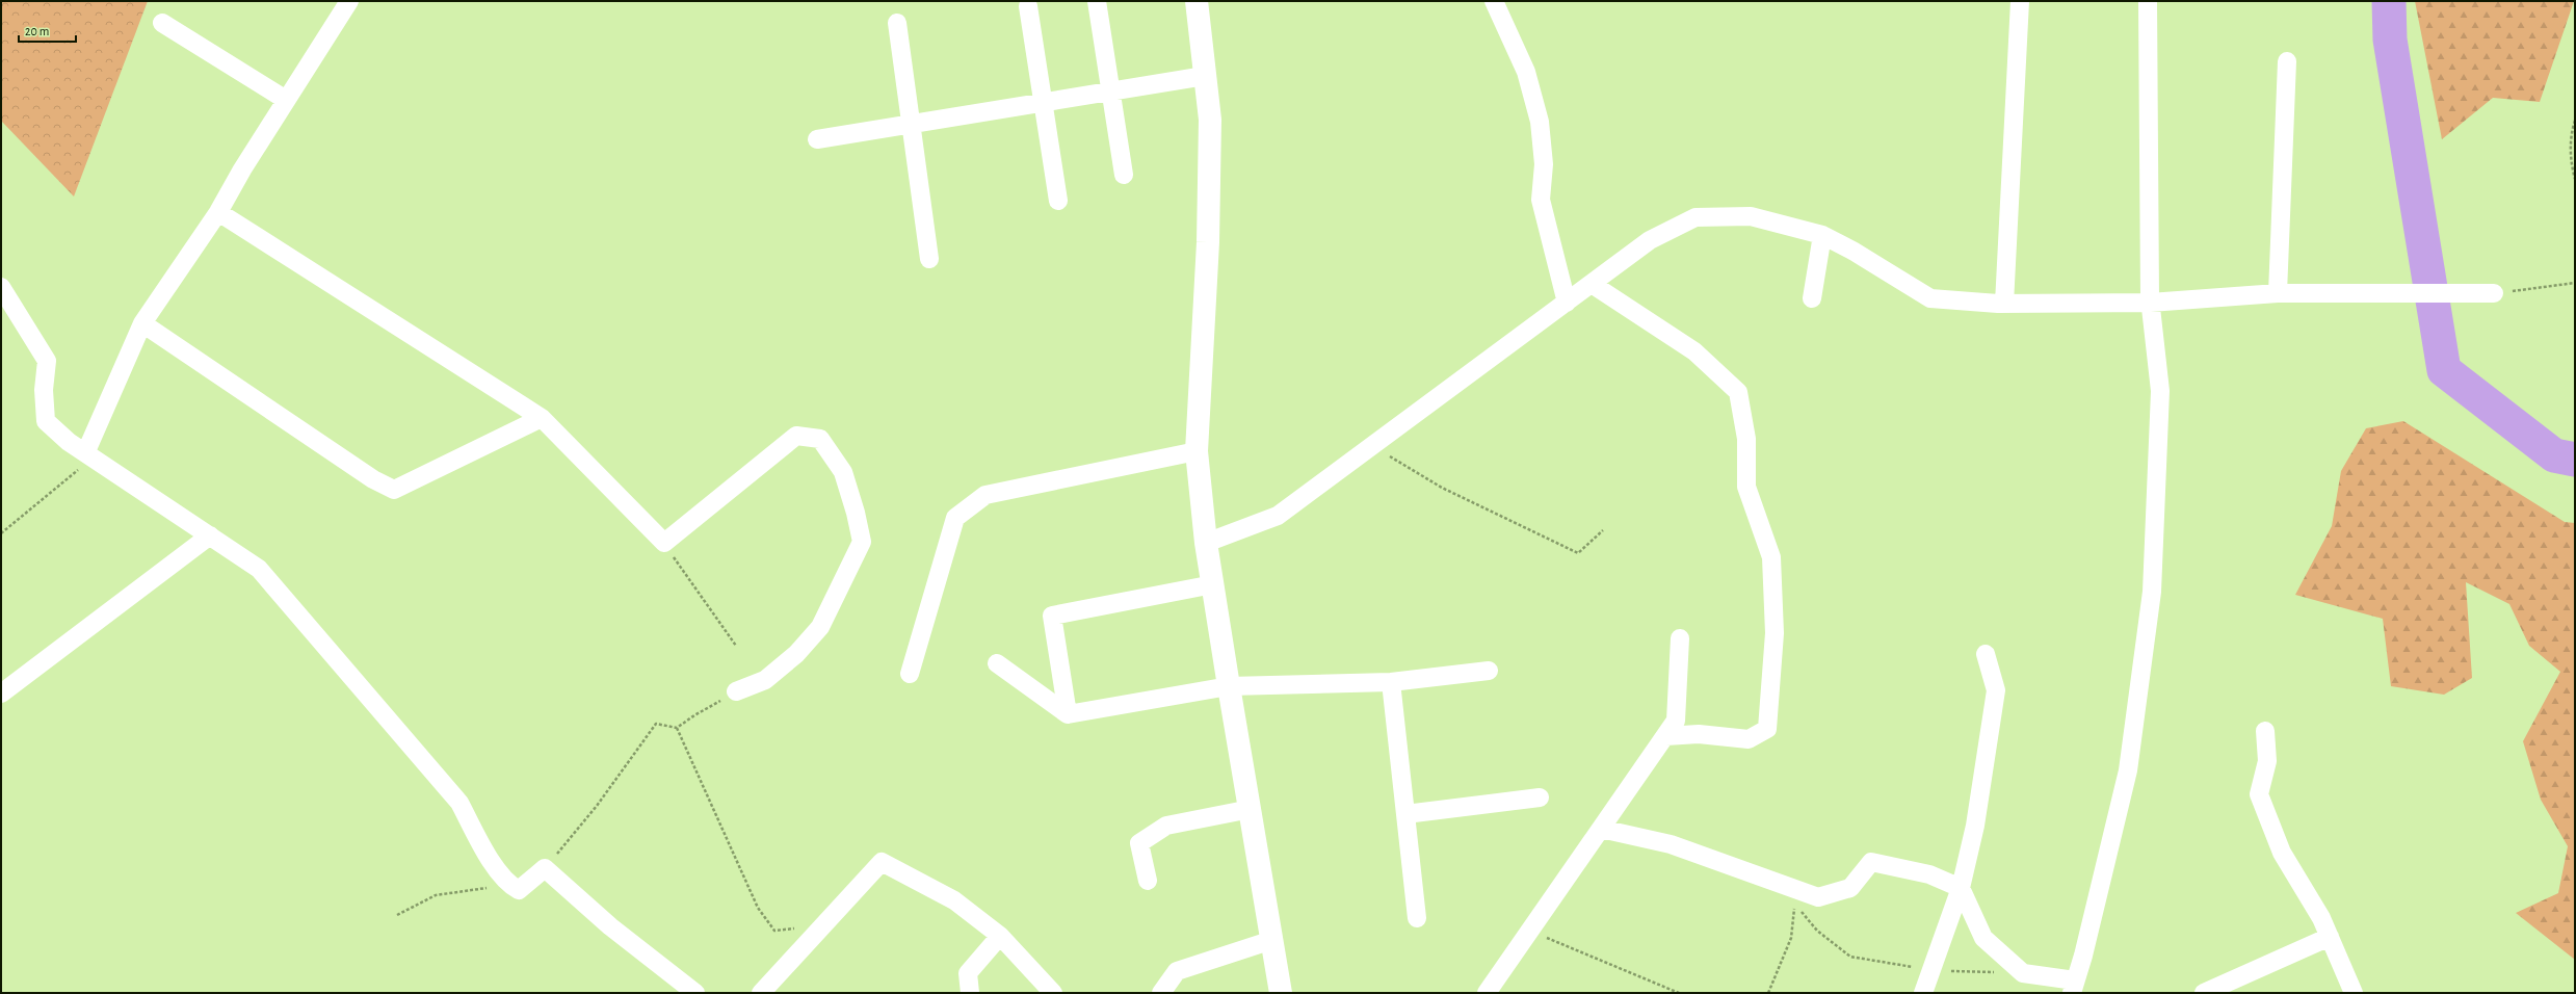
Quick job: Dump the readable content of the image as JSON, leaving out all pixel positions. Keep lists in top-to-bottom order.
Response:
{
  "scale_bar": "20 m"
}
